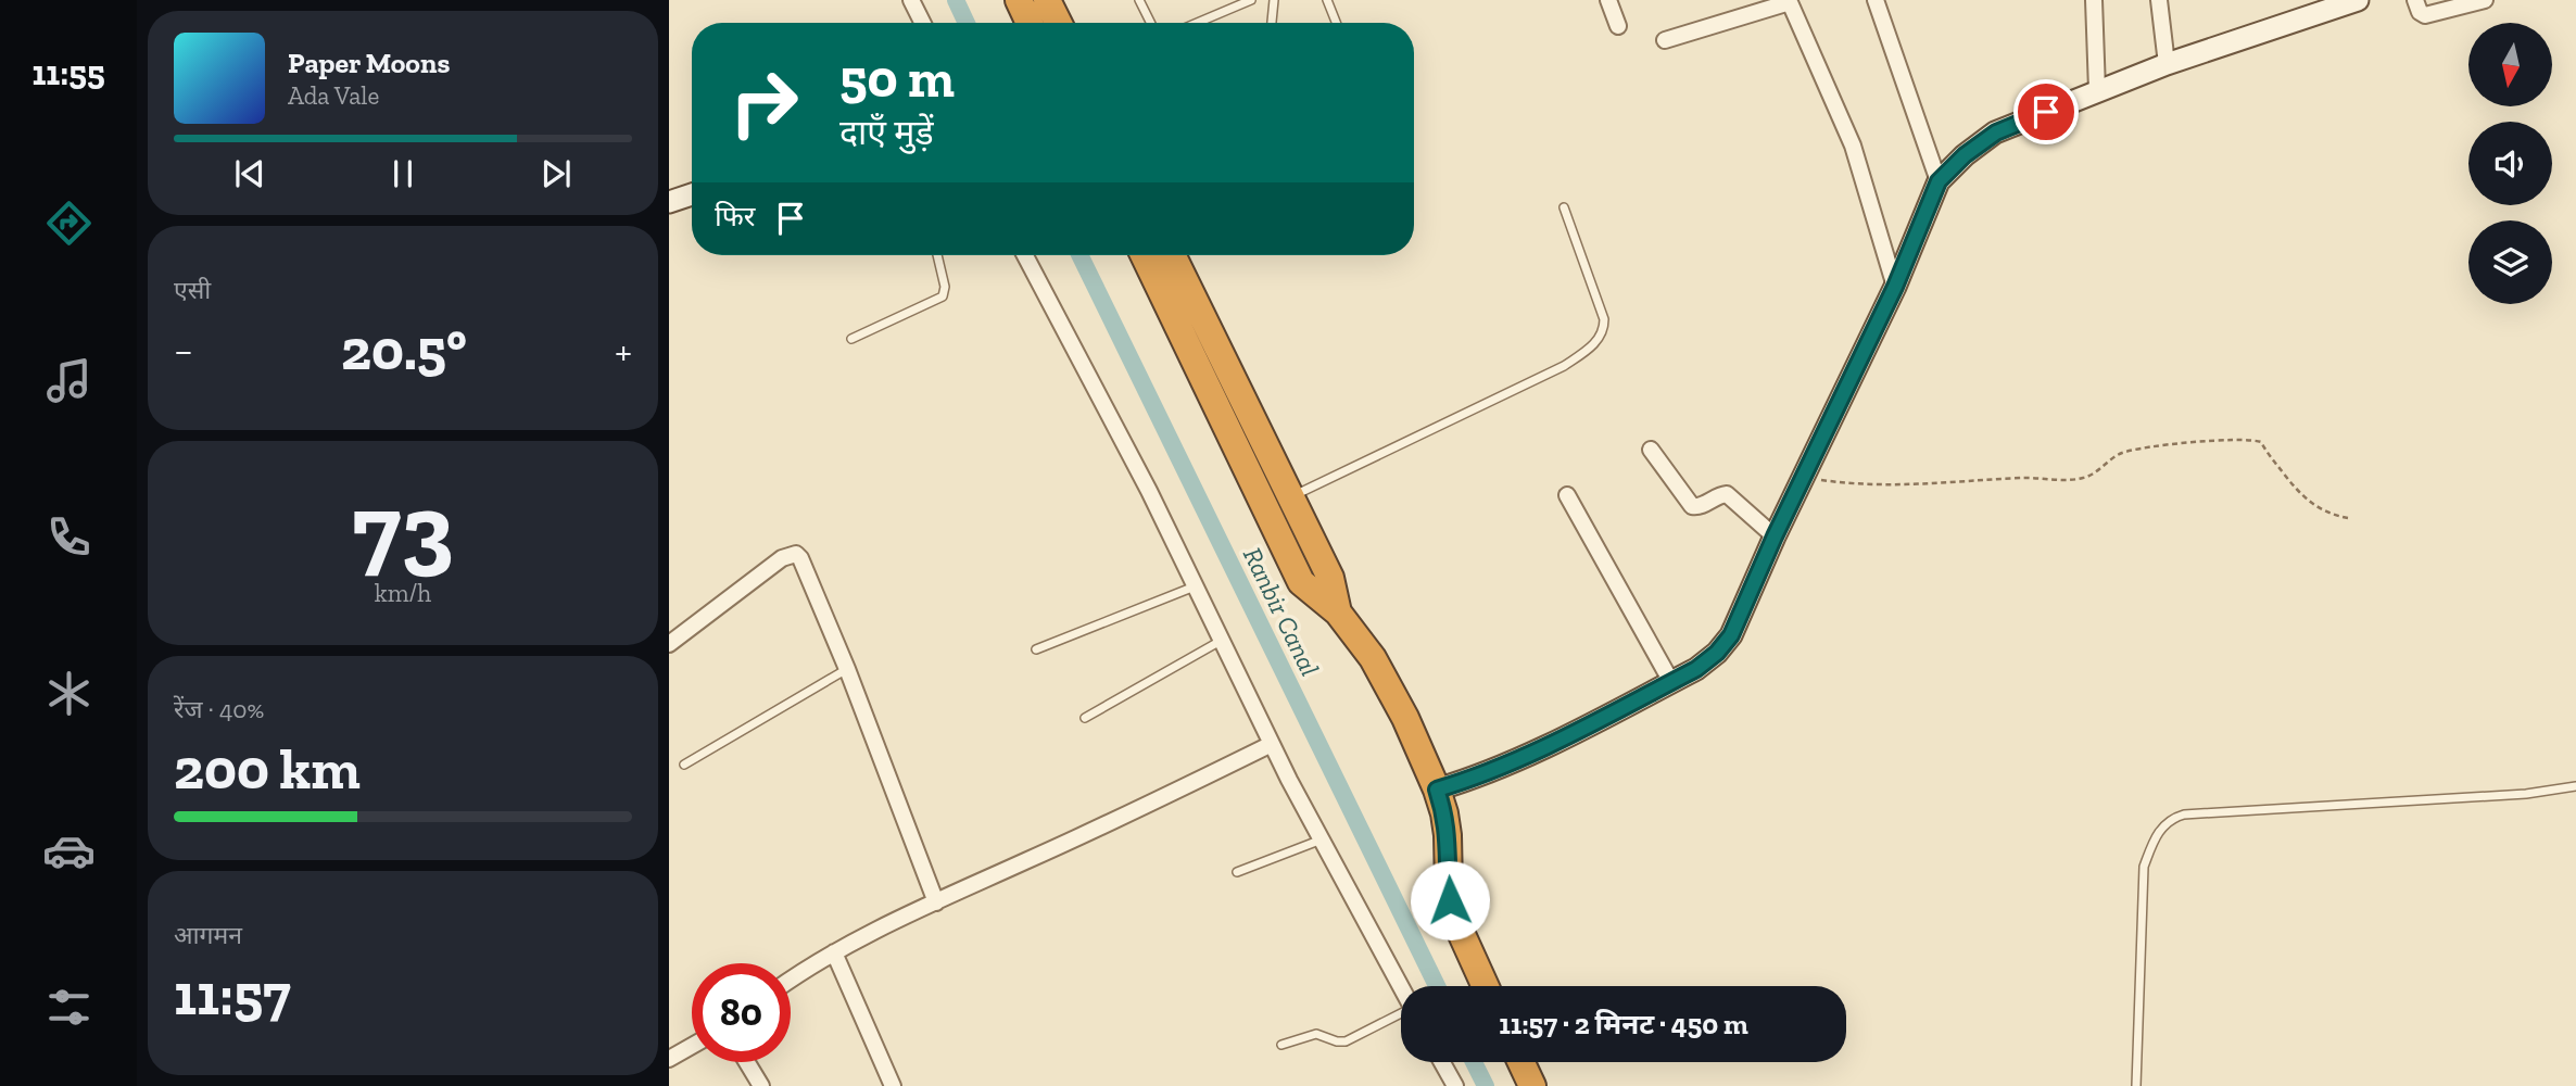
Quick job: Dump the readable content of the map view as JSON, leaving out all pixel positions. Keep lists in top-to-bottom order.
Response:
{
  "water": ["Ranbir Canal"],
  "north": "bottom",
  "page": {
    "tabs": "11:55",
    "turn": ["50 m", "दाएँ मुड़ें"],
    "song": ["Paper Moons", "Ada Vale"],
    "then": "फिर",
    "tile": [
      "एसी",
      ["73", "km/h"],
      ["रेंज · 40%", "200 km"],
      ["आगमन", "11:57"]
    ],
    "heat": ["−", "20.5°", "+"],
    "limit": "80",
    "trip": "11:57 · 2 मिनट · 450 m"
  }
}
